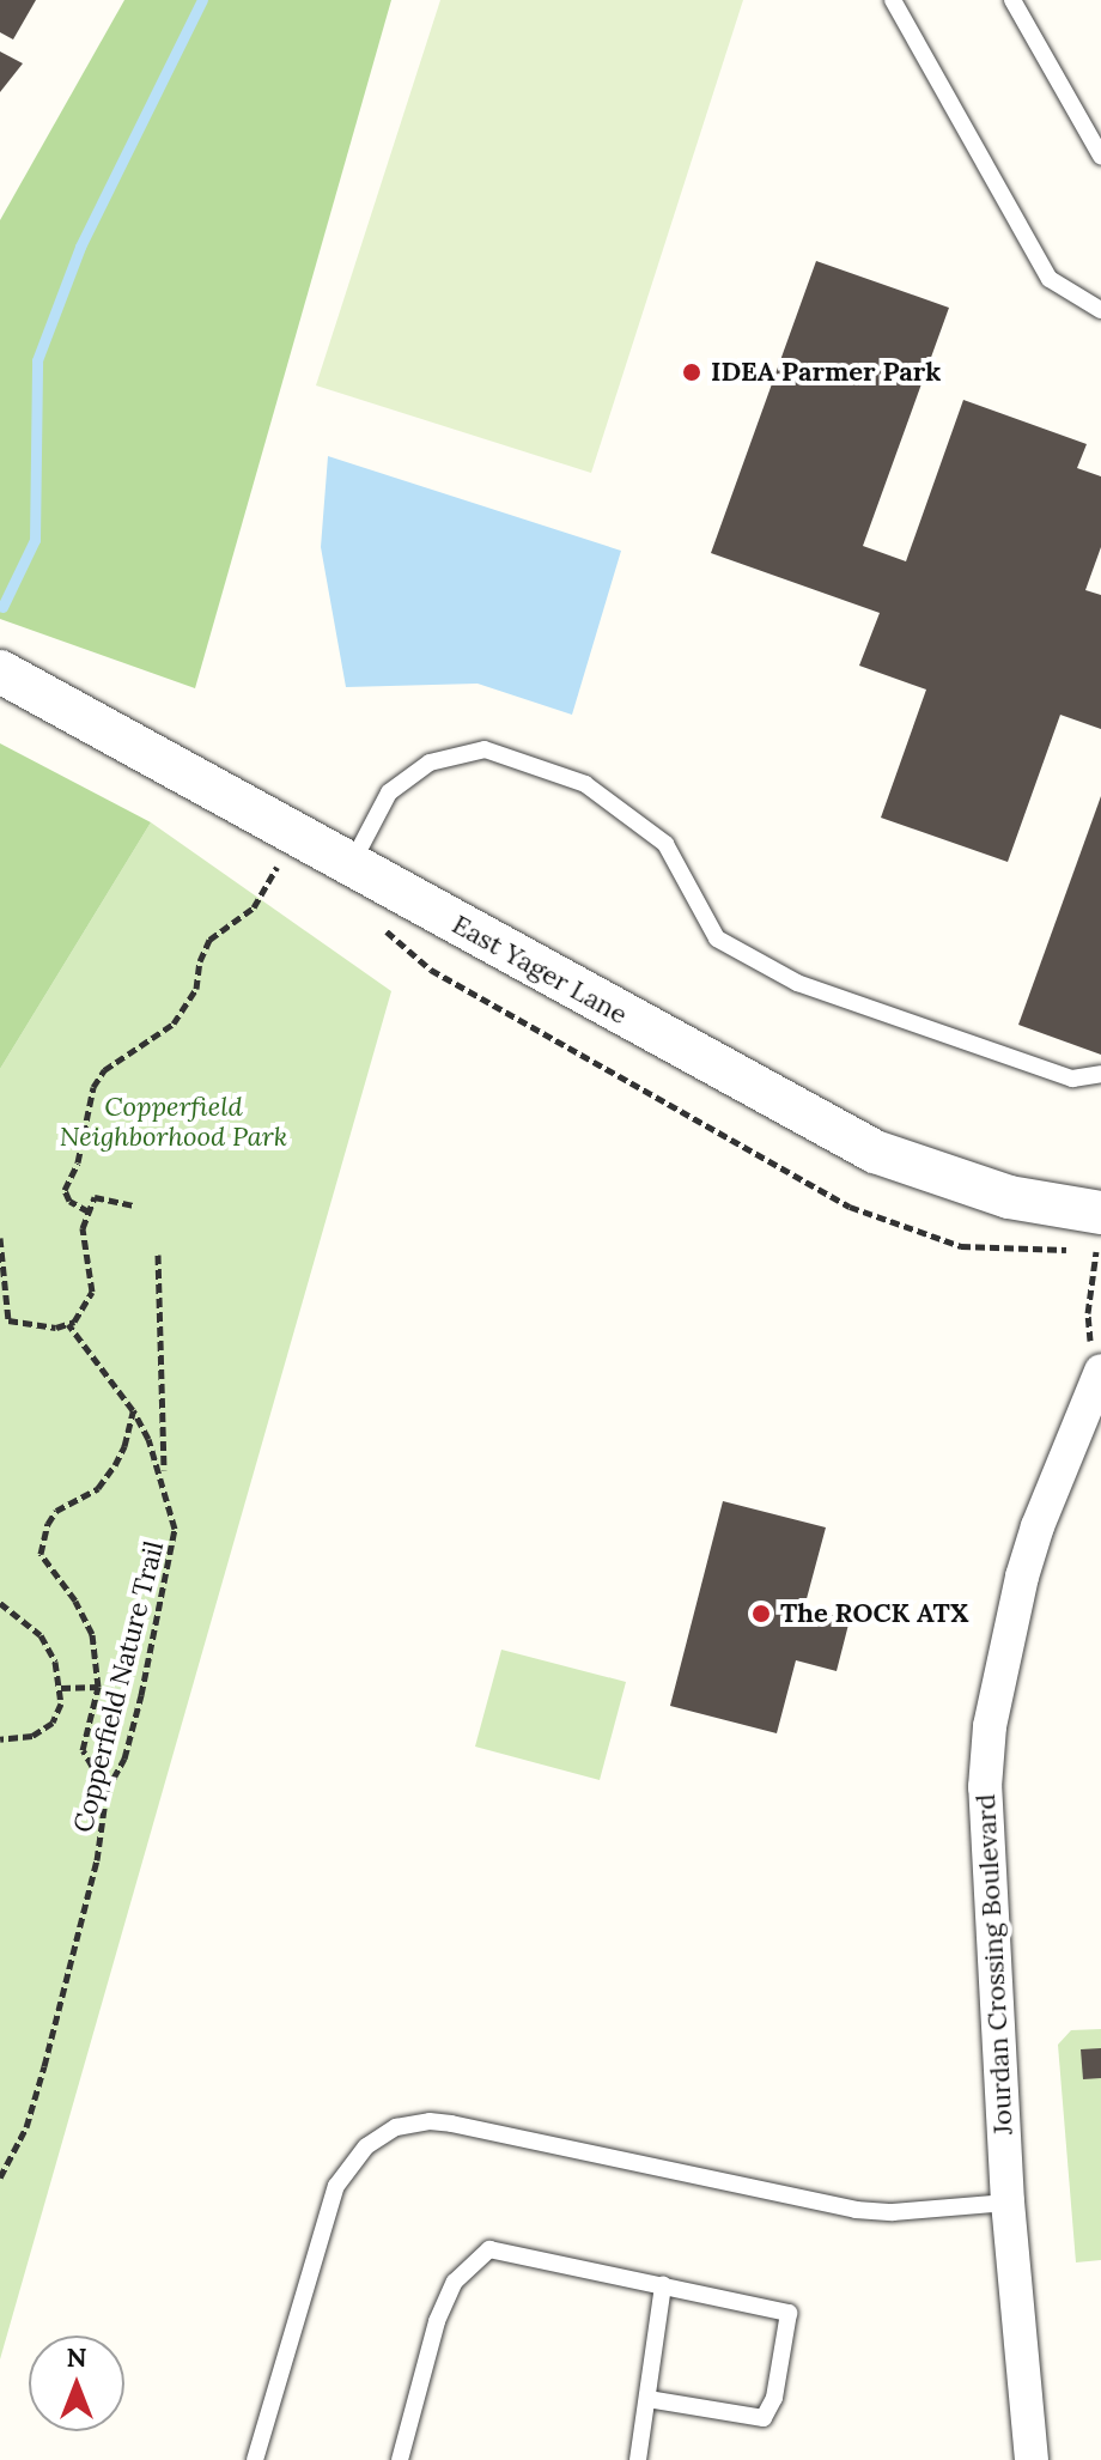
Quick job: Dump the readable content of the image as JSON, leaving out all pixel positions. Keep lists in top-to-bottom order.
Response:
{
  "streets": {
    "street": ["East Yager Lane", "Jourdan Crossing Boulevard"],
    "path": ["Copperfield Nature Trail"]
  },
  "parks": ["Copperfield Neighborhood Park"],
  "places": ["IDEA Parmer Park", "The ROCK ATX"],
  "north": "top"
}
